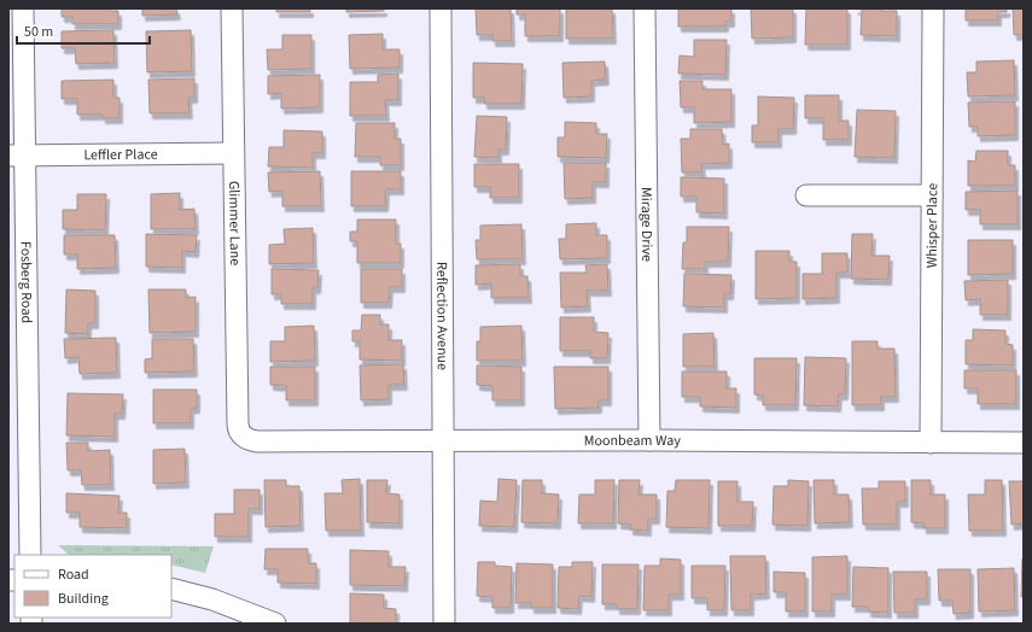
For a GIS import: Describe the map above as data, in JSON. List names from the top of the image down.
{
  "streets": {
    "street": [
      "Leffler Place",
      "Glimmer Lane",
      "Mirage Drive",
      "Whisper Place",
      "Fosberg Road",
      "Reflection Avenue",
      "Moonbeam Way"
    ]
  },
  "crossings": [
    ["Leffler Place", "Glimmer Lane"],
    ["Leffler Place", "Fosberg Road"],
    ["Glimmer Lane", "Moonbeam Way"],
    ["Mirage Drive", "Moonbeam Way"],
    ["Whisper Place", "Moonbeam Way"],
    ["Reflection Avenue", "Moonbeam Way"]
  ],
  "legend": ["Road", "Building"],
  "scale_bar": "50 m"
}
